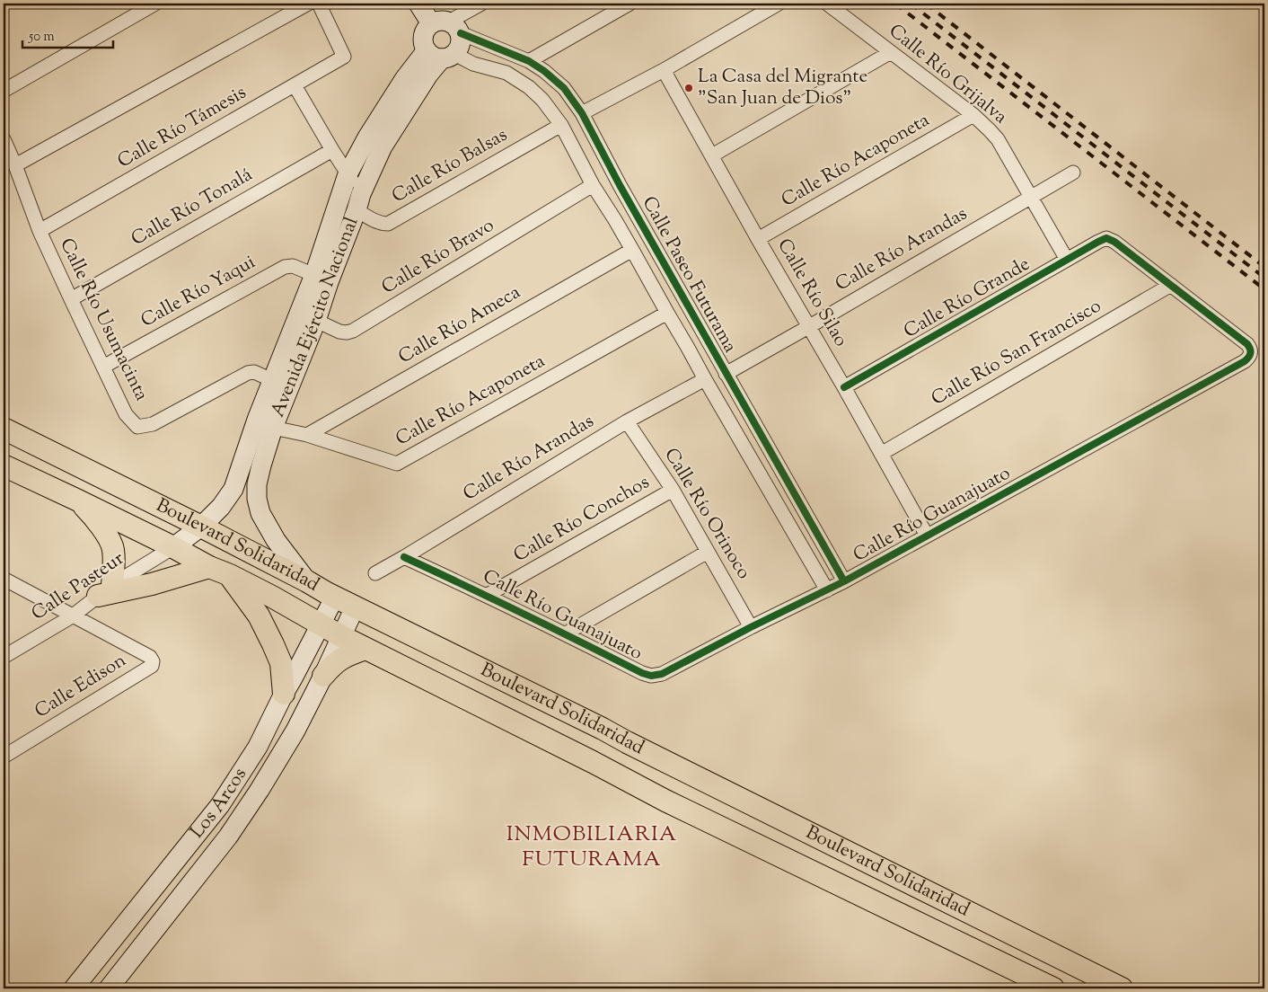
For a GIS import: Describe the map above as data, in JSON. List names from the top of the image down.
{
  "streets": {
    "highway": ["Boulevard Solidaridad"],
    "main road": ["Avenida Ejército Nacional", "Los Arcos"],
    "street": [
      "Calle Río Grijalva",
      "Calle Río Támesis",
      "Calle Río Acaponeta",
      "Calle Río Balsas",
      "Calle Río Tonalá",
      "Calle Río Arandas",
      "Calle Río Bravo",
      "Calle Paseo Futurama",
      "Calle Río Yaqui",
      "Calle Río Silao",
      "Calle Río Grande",
      "Calle Río Usumacinta",
      "Calle Río Ameca",
      "Calle Río San Francisco",
      "Calle Río Orinoco",
      "Calle Río Guanajuato",
      "Calle Río Conchos",
      "Calle Pasteur",
      "Calle Edison"
    ]
  },
  "crossings": [
    ["Calle Río Grijalva", "Calle Río Acaponeta"],
    ["Calle Río Grijalva", "Calle Río Arandas"],
    ["Calle Río Grijalva", "Calle Río Grande"],
    ["Calle Río Támesis", "Calle Río Usumacinta"],
    ["Calle Río Acaponeta", "Calle Paseo Futurama"],
    ["Calle Río Acaponeta", "Calle Río Silao"],
    ["Calle Río Acaponeta", "Avenida Ejército Nacional"],
    ["Calle Río Acaponeta", "Calle Río Ameca"],
    ["Calle Río Balsas", "Calle Paseo Futurama"],
    ["Calle Río Balsas", "Avenida Ejército Nacional"],
    ["Calle Río Tonalá", "Calle Río Usumacinta"],
    ["Calle Río Arandas", "Calle Paseo Futurama"],
    ["Calle Río Arandas", "Calle Río Silao"],
    ["Calle Río Arandas", "Calle Río Orinoco"],
    ["Calle Río Arandas", "Calle Río Guanajuato"],
    ["Calle Río Bravo", "Calle Paseo Futurama"],
    ["Calle Río Bravo", "Avenida Ejército Nacional"],
    ["Calle Paseo Futurama", "Avenida Ejército Nacional"],
    ["Calle Paseo Futurama", "Calle Río Ameca"],
    ["Calle Paseo Futurama", "Calle Río Guanajuato"],
    ["Calle Río Yaqui", "Avenida Ejército Nacional"],
    ["Calle Río Yaqui", "Calle Río Usumacinta"],
    ["Calle Río Silao", "Calle Río Grande"],
    ["Calle Río Silao", "Calle Río San Francisco"],
    ["Calle Río Silao", "Calle Río Guanajuato"],
    ["Calle Río Grande", "Calle Río Guanajuato"],
    ["Avenida Ejército Nacional", "Calle Río Usumacinta"],
    ["Avenida Ejército Nacional", "Boulevard Solidaridad"],
    ["Avenida Ejército Nacional", "Calle Pasteur"],
    ["Calle Río San Francisco", "Calle Río Guanajuato"],
    ["Calle Río Orinoco", "Calle Río Guanajuato"],
    ["Calle Río Orinoco", "Calle Río Conchos"],
    ["Calle Río Guanajuato", "Calle Río Conchos"],
    ["Boulevard Solidaridad", "Calle Pasteur"],
    ["Boulevard Solidaridad", "Los Arcos"],
    ["Calle Pasteur", "Calle Edison"]
  ],
  "districts": ["INMOBILIARIA FUTURAMA"],
  "places": ["La Casa del Migrante \"San Juan de Dios\""],
  "scale_bar": "50 m"
}
